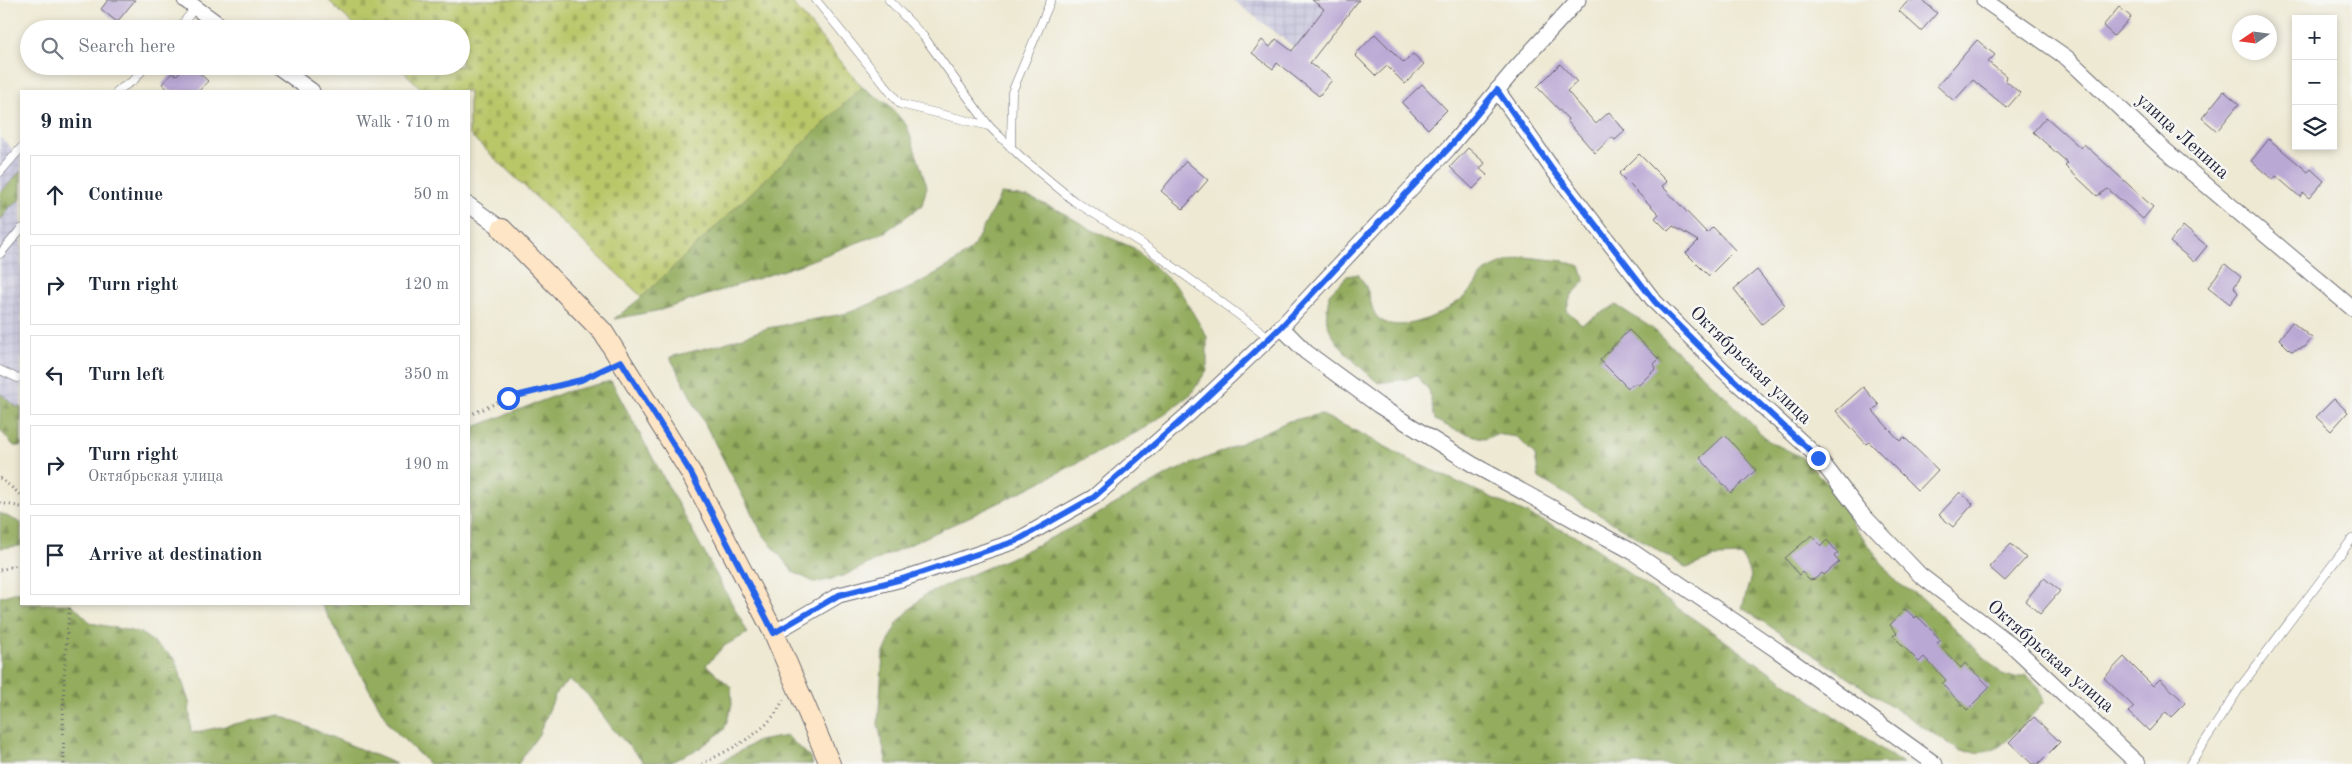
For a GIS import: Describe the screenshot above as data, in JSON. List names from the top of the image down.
{
  "streets": {
    "street": ["улица Ленина", "Октябрьская улица"]
  },
  "north": "left",
  "page": {
    "map_buttons": ["+", "−"],
    "search": "Search here",
    "heading": ["9 min", "Walk · 710 m"],
    "list": [
      ["Continue", "50 m"],
      ["Turn right", "120 m"],
      ["Turn left", "350 m"],
      ["Turn right", "Октябрьская улица", "190 m"],
      "Arrive at destination"
    ]
  }
}
